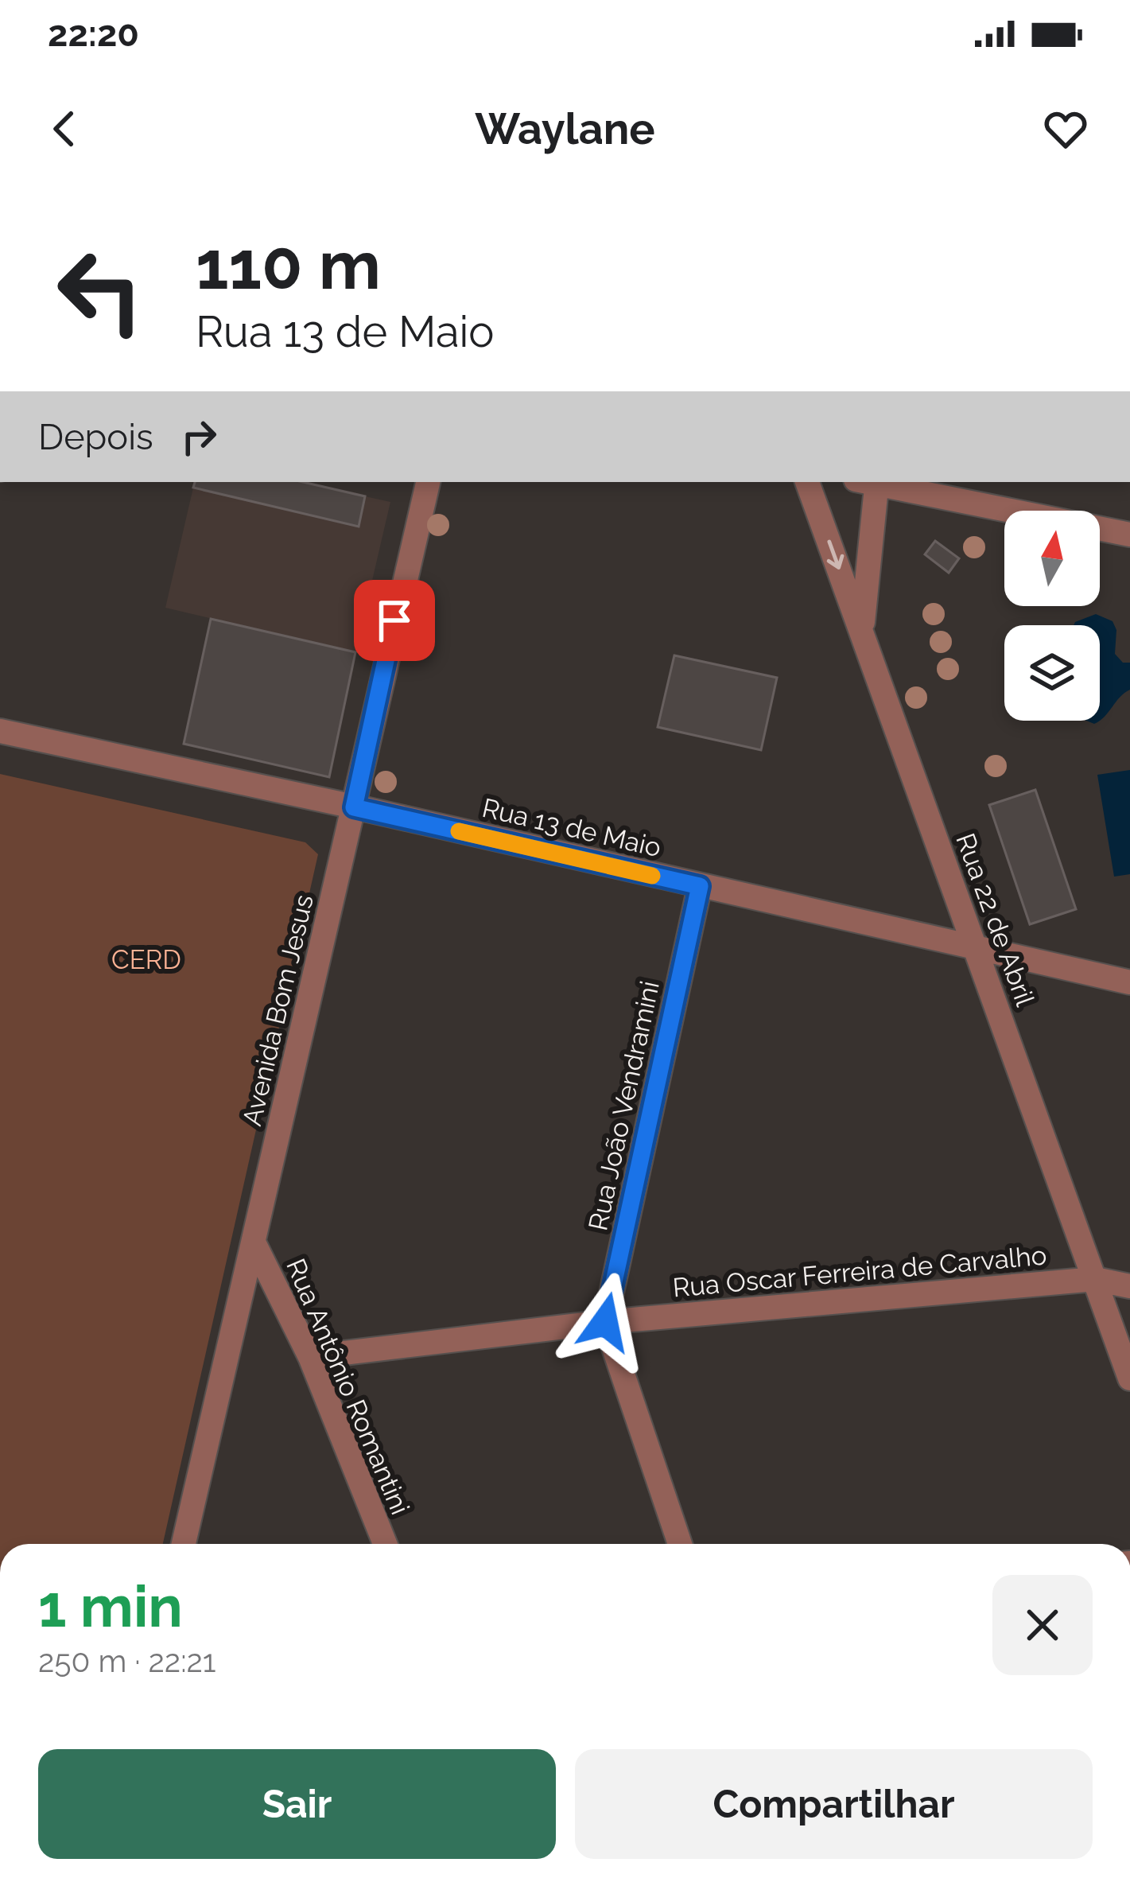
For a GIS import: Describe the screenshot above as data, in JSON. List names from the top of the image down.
{
  "streets": {
    "street": [
      "Rua 13 de Maio",
      "Rua 22 de Abril",
      "Avenida Bom Jesus",
      "Rua João Vendramini",
      "Rua Oscar Ferreira de Carvalho",
      "Rua Antônio Romantini"
    ]
  },
  "crossings": [
    ["Rua 13 de Maio", "Rua 22 de Abril"],
    ["Rua 13 de Maio", "Avenida Bom Jesus"],
    ["Rua 13 de Maio", "Rua João Vendramini"],
    ["Rua 22 de Abril", "Rua Oscar Ferreira de Carvalho"],
    ["Avenida Bom Jesus", "Rua Antônio Romantini"],
    ["Rua João Vendramini", "Rua Oscar Ferreira de Carvalho"],
    ["Rua Oscar Ferreira de Carvalho", "Rua Antônio Romantini"]
  ],
  "parks": ["CERD"],
  "north": "top",
  "page": {
    "status": "22:20",
    "header": "Waylane",
    "turn": ["110 m", "Rua 13 de Maio"],
    "then": "Depois",
    "heading": ["1 min", "250 m · 22:21"],
    "buttons": ["Sair", "Compartilhar"]
  }
}
